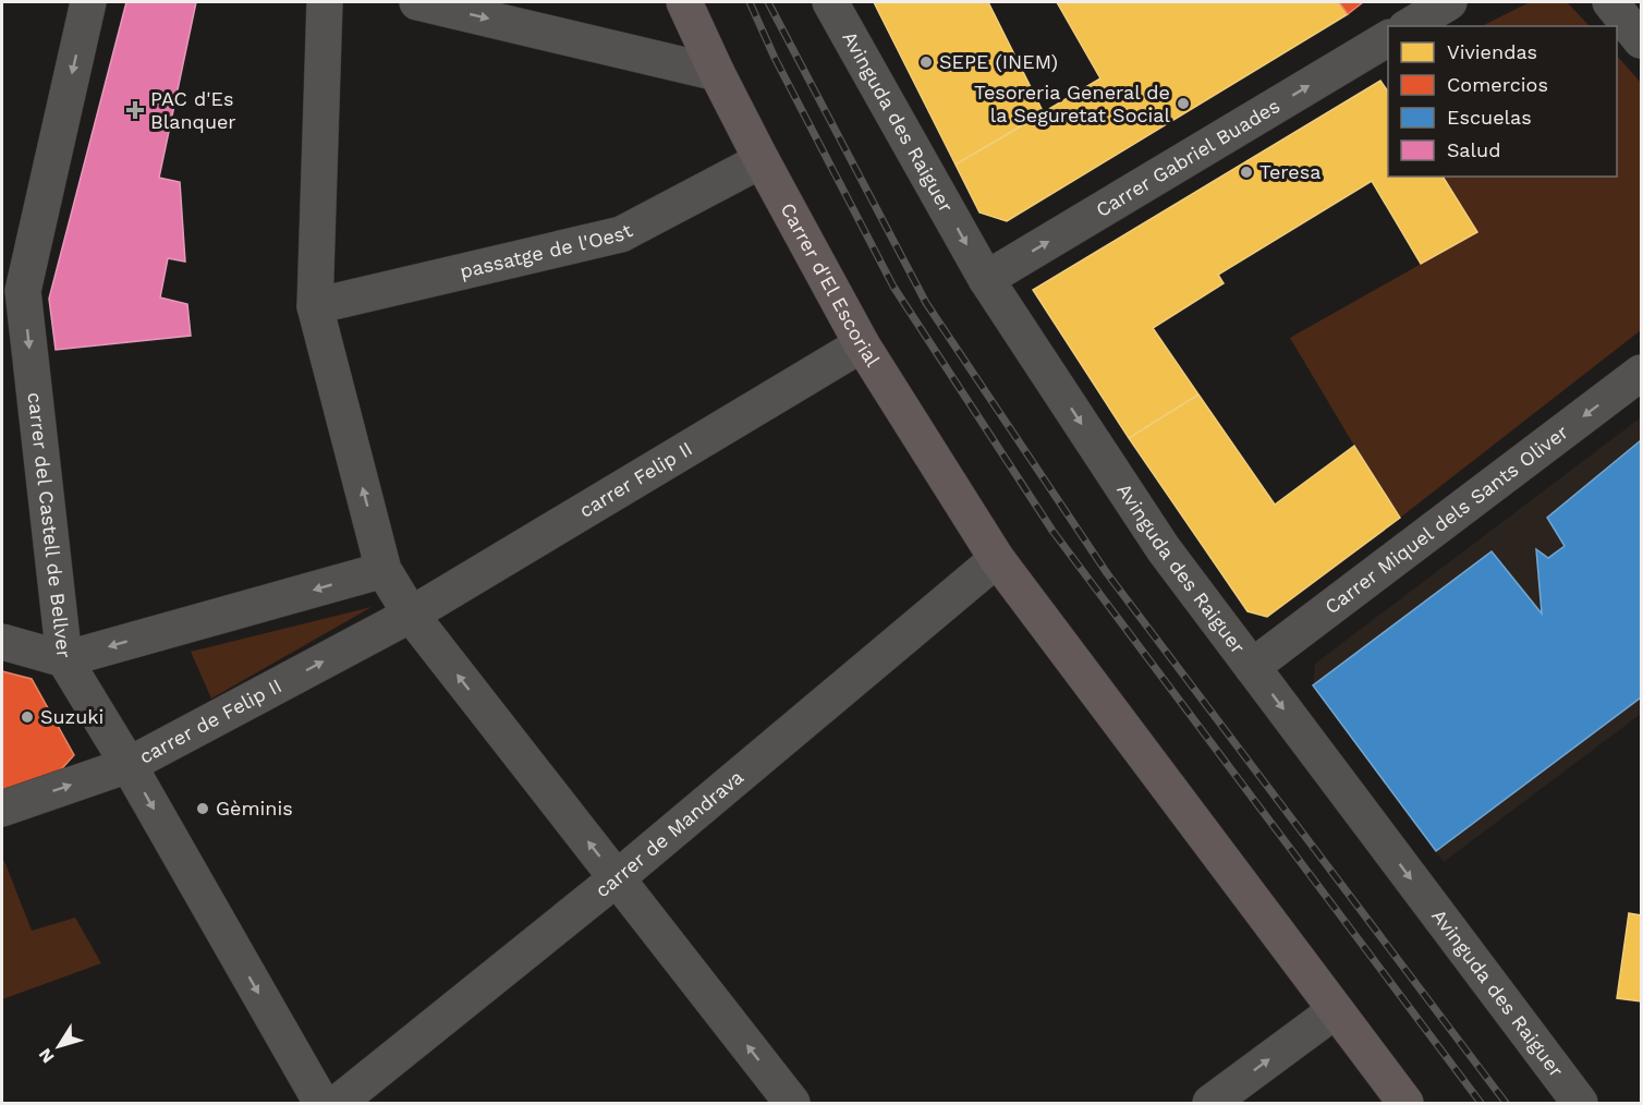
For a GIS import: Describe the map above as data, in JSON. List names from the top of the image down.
{
  "streets": {
    "main road": ["Carrer d'El Escorial"],
    "street": [
      "Avinguda des Raiguer",
      "Carrer Gabriel Buades",
      "passatge de l'Oest",
      "carrer Felip II",
      "Carrer Miquel dels Sants Oliver",
      "carrer del Castell de Bellver",
      "carrer de Felip II",
      "carrer de Mandrava"
    ]
  },
  "crossings": [
    ["Avinguda des Raiguer", "Carrer Gabriel Buades"],
    ["Avinguda des Raiguer", "Carrer Miquel dels Sants Oliver"],
    ["passatge de l'Oest", "Carrer d'El Escorial"],
    ["Carrer d'El Escorial", "carrer Felip II"],
    ["Carrer d'El Escorial", "carrer de Mandrava"],
    ["carrer Felip II", "carrer de Felip II"],
    ["carrer del Castell de Bellver", "carrer de Felip II"]
  ],
  "one_way": ["Avinguda des Raiguer", "Carrer Gabriel Buades", "Carrer Miquel dels Sants Oliver"],
  "places": {
    "other": [
      "SEPE (INEM)",
      "Tesoreria General de la Seguretat Social",
      "Teresa",
      "Suzuki",
      "Gèminis"
    ],
    "health": ["PAC d'Es Blanquer"]
  },
  "legend": [
    "Viviendas",
    "Comercios",
    "Escuelas",
    "Salud"
  ],
  "north": "bottom left"
}
